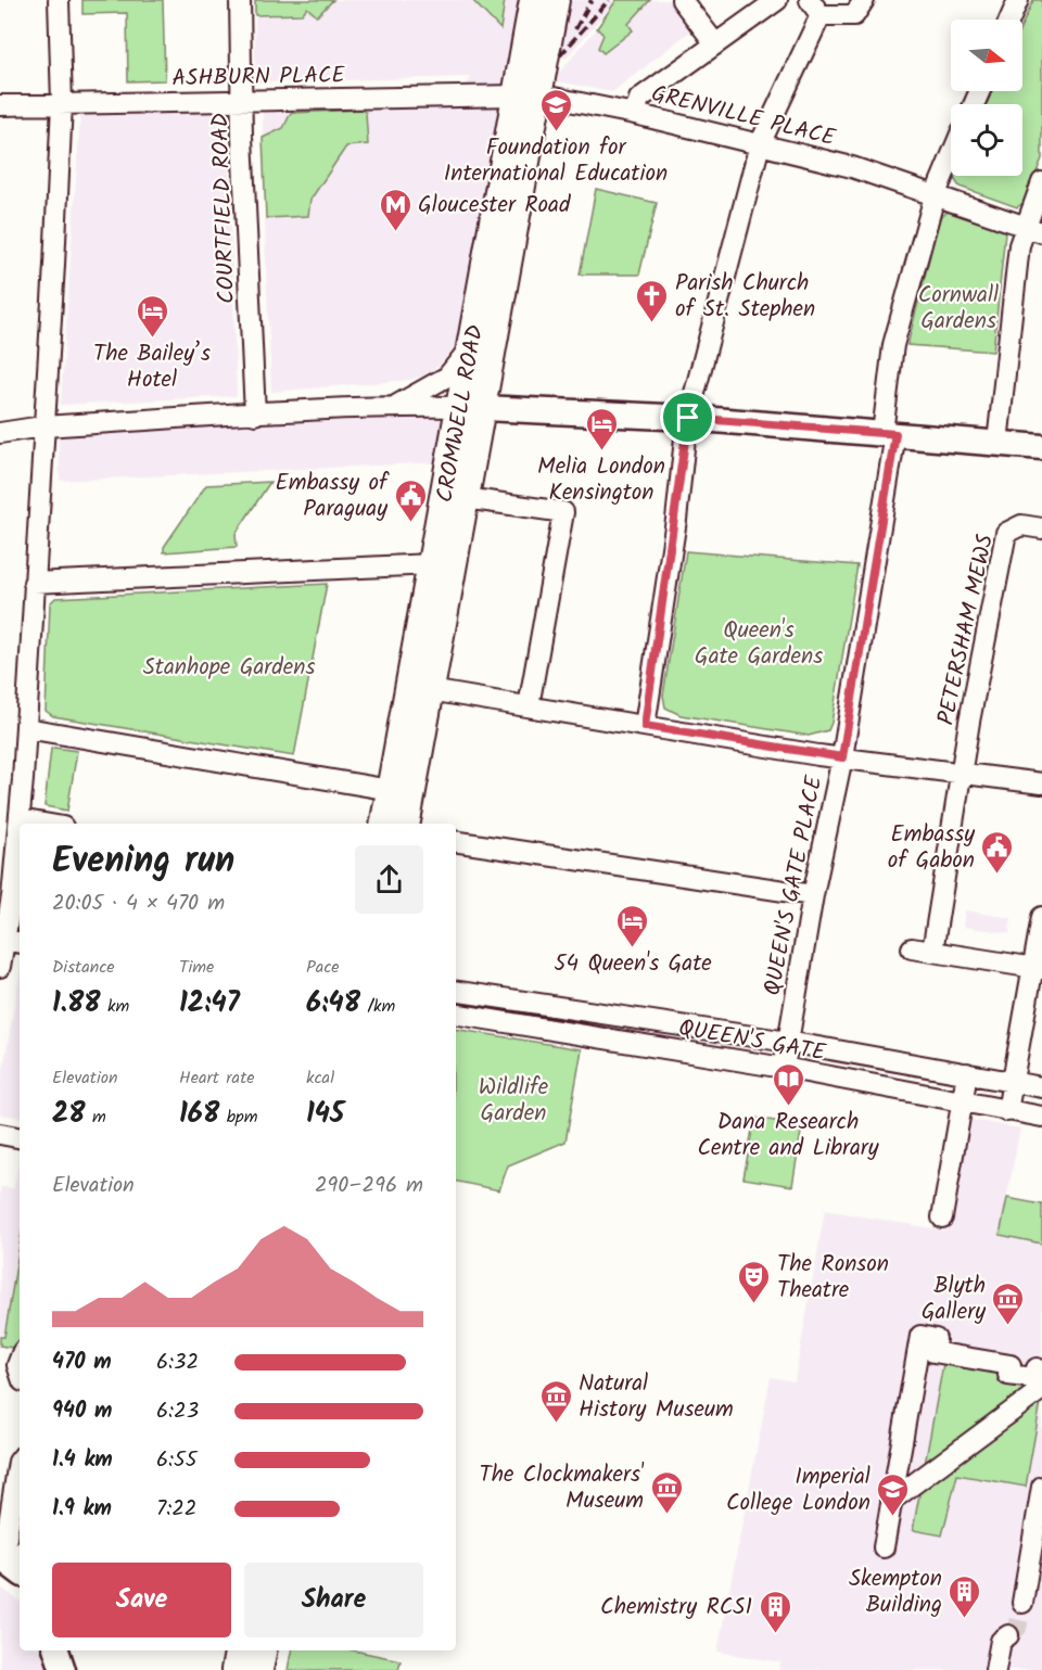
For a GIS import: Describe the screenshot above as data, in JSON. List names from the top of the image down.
{
  "streets": {
    "highway": ["CROMWELL ROAD"],
    "street": [
      "ASHBURN PLACE",
      "GRENVILLE PLACE",
      "COURTFIELD ROAD",
      "PETERSHAM MEWS",
      "QUEEN'S GATE PLACE",
      "QUEEN'S GATE"
    ]
  },
  "crossings": [
    ["ASHBURN PLACE", "GRENVILLE PLACE"],
    ["ASHBURN PLACE", "COURTFIELD ROAD"],
    ["ASHBURN PLACE", "CROMWELL ROAD"],
    ["GRENVILLE PLACE", "CROMWELL ROAD"],
    ["PETERSHAM MEWS", "QUEEN'S GATE PLACE"],
    ["QUEEN'S GATE PLACE", "QUEEN'S GATE"]
  ],
  "parks": [
    "Cornwall Gardens",
    "Queen's Gate Gardens",
    "Stanhope Gardens",
    "Wildlife Garden"
  ],
  "places": {
    "school or university": ["Foundation for International Education", "Imperial College London"],
    "metro station": ["Gloucester Road"],
    "church": ["Parish Church of St. Stephen"],
    "hotel": ["The Bailey’s Hotel", "Melia London Kensington", "54 Queen's Gate"],
    "public building": ["Embassy of Paraguay", "Embassy of Gabon"],
    "library": ["Dana Research Centre and Library"],
    "theatre": ["The Ronson Theatre"],
    "museum": ["Blyth Gallery", "Natural History Museum", "The Clockmakers' Museum"],
    "building": ["Skempton Building", "Chemistry RCS1"]
  },
  "north": "right",
  "page": {
    "heading": ["Evening run", "20:05 · 4 × 470 m"],
    "stats": [
      ["Distance", "1.88 km"],
      ["Time", "12:47"],
      ["Pace", "6:48 /km"],
      ["Elevation", "28 m"],
      ["Heart rate", "168 bpm"],
      ["kcal", "145"]
    ],
    "chart": ["Elevation", "290–296 m"],
    "list": [
      {
        "name": "470 m",
        "note": "6:32"
      },
      {
        "name": "940 m",
        "note": "6:23"
      },
      {
        "name": "1.4 km",
        "note": "6:55"
      },
      {
        "name": "1.9 km",
        "note": "7:22"
      }
    ],
    "buttons": ["Save", "Share"]
  }
}
